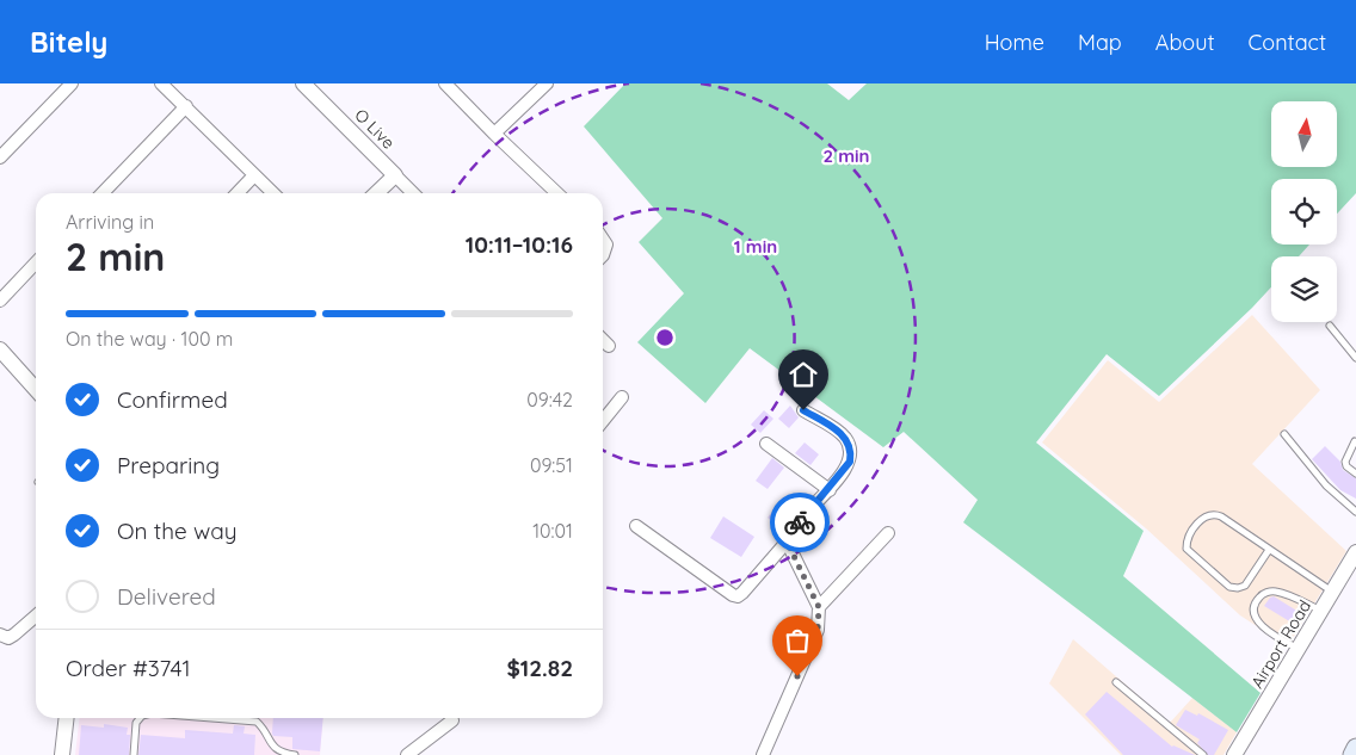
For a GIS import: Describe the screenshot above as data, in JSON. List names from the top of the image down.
{
  "streets": {
    "street": ["O Live", "Airport Road"]
  },
  "north": "top",
  "page": {
    "header": "Bitely",
    "nav": [
      "Home",
      "Map",
      "About",
      "Contact"
    ],
    "heading": ["2 min", "Arriving in", "10:11–10:16"],
    "panel": ["Order #3741", "$12.82"],
    "bar": "On the way · 100 m",
    "list": [
      ["Confirmed", "09:42"],
      ["Preparing", "09:51"],
      ["On the way", "10:01"],
      "Delivered"
    ]
  },
  "rings": ["2 min", "1 min"]
}
